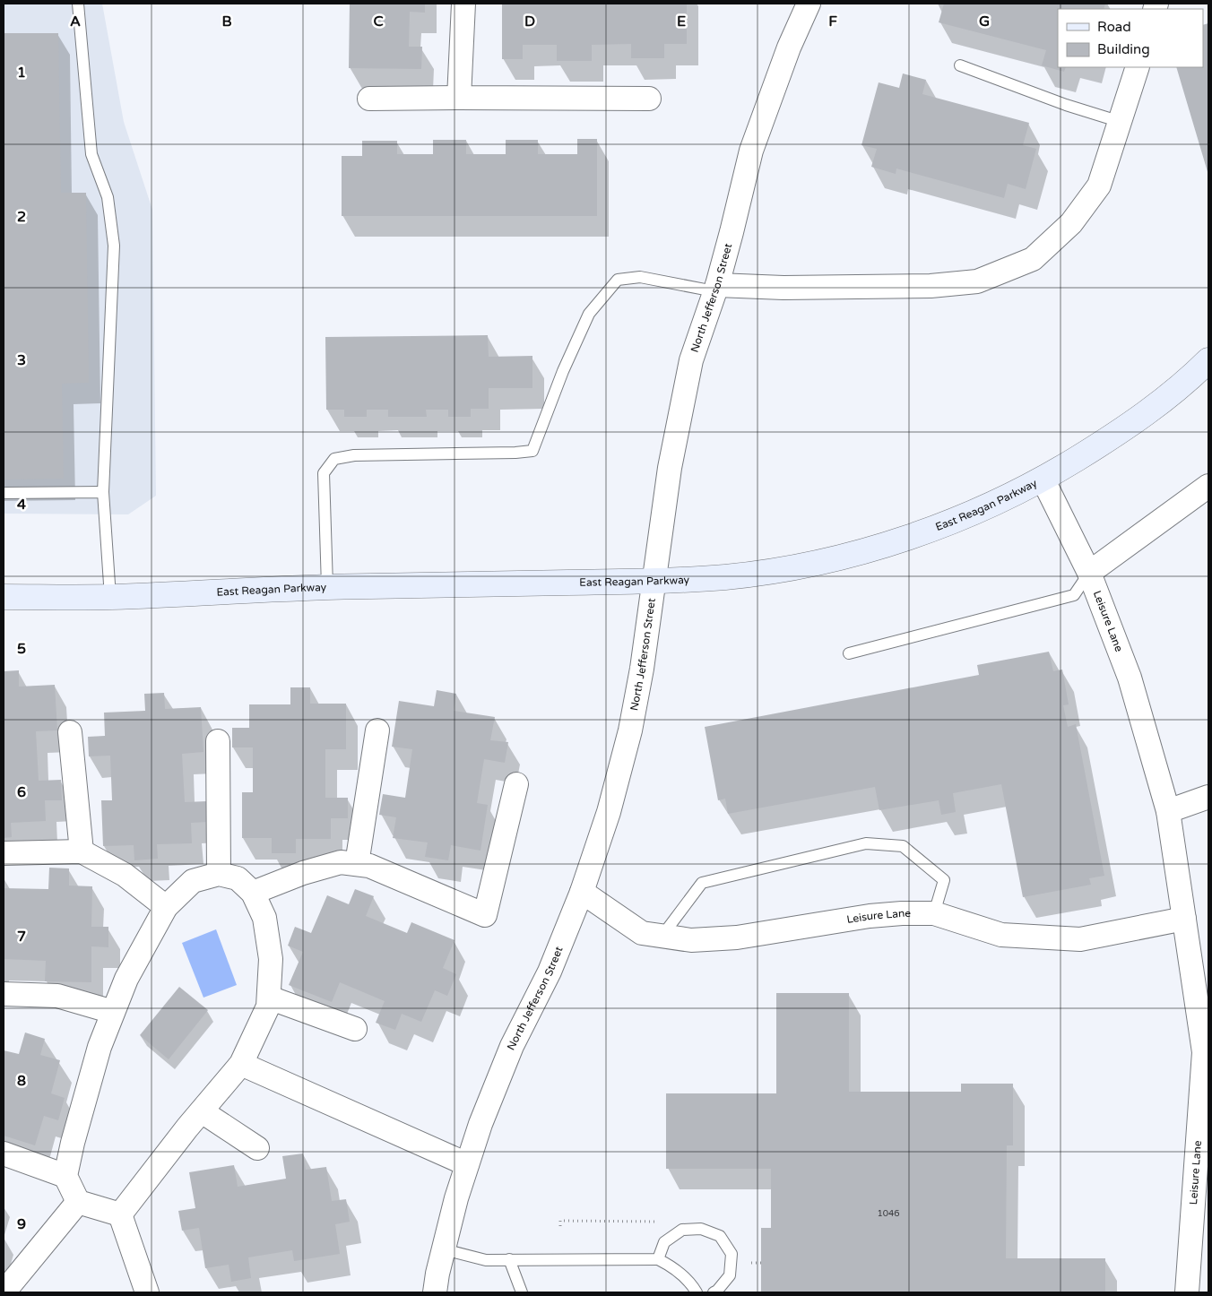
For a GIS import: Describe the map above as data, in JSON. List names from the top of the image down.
{
  "streets": {
    "street": ["North Jefferson Street", "East Reagan Parkway", "Leisure Lane"]
  },
  "crossings": [
    ["North Jefferson Street", "East Reagan Parkway"],
    ["North Jefferson Street", "Leisure Lane"],
    ["East Reagan Parkway", "Leisure Lane"]
  ],
  "house_numbers": ["1046"],
  "legend": ["Road", "Building"],
  "grid": {
    "columns": [
      "A",
      "B",
      "C",
      "D",
      "E",
      "F",
      "G"
    ],
    "rows": [
      "1",
      "2",
      "3",
      "4",
      "5",
      "6",
      "7",
      "8",
      "9"
    ]
  }
}
